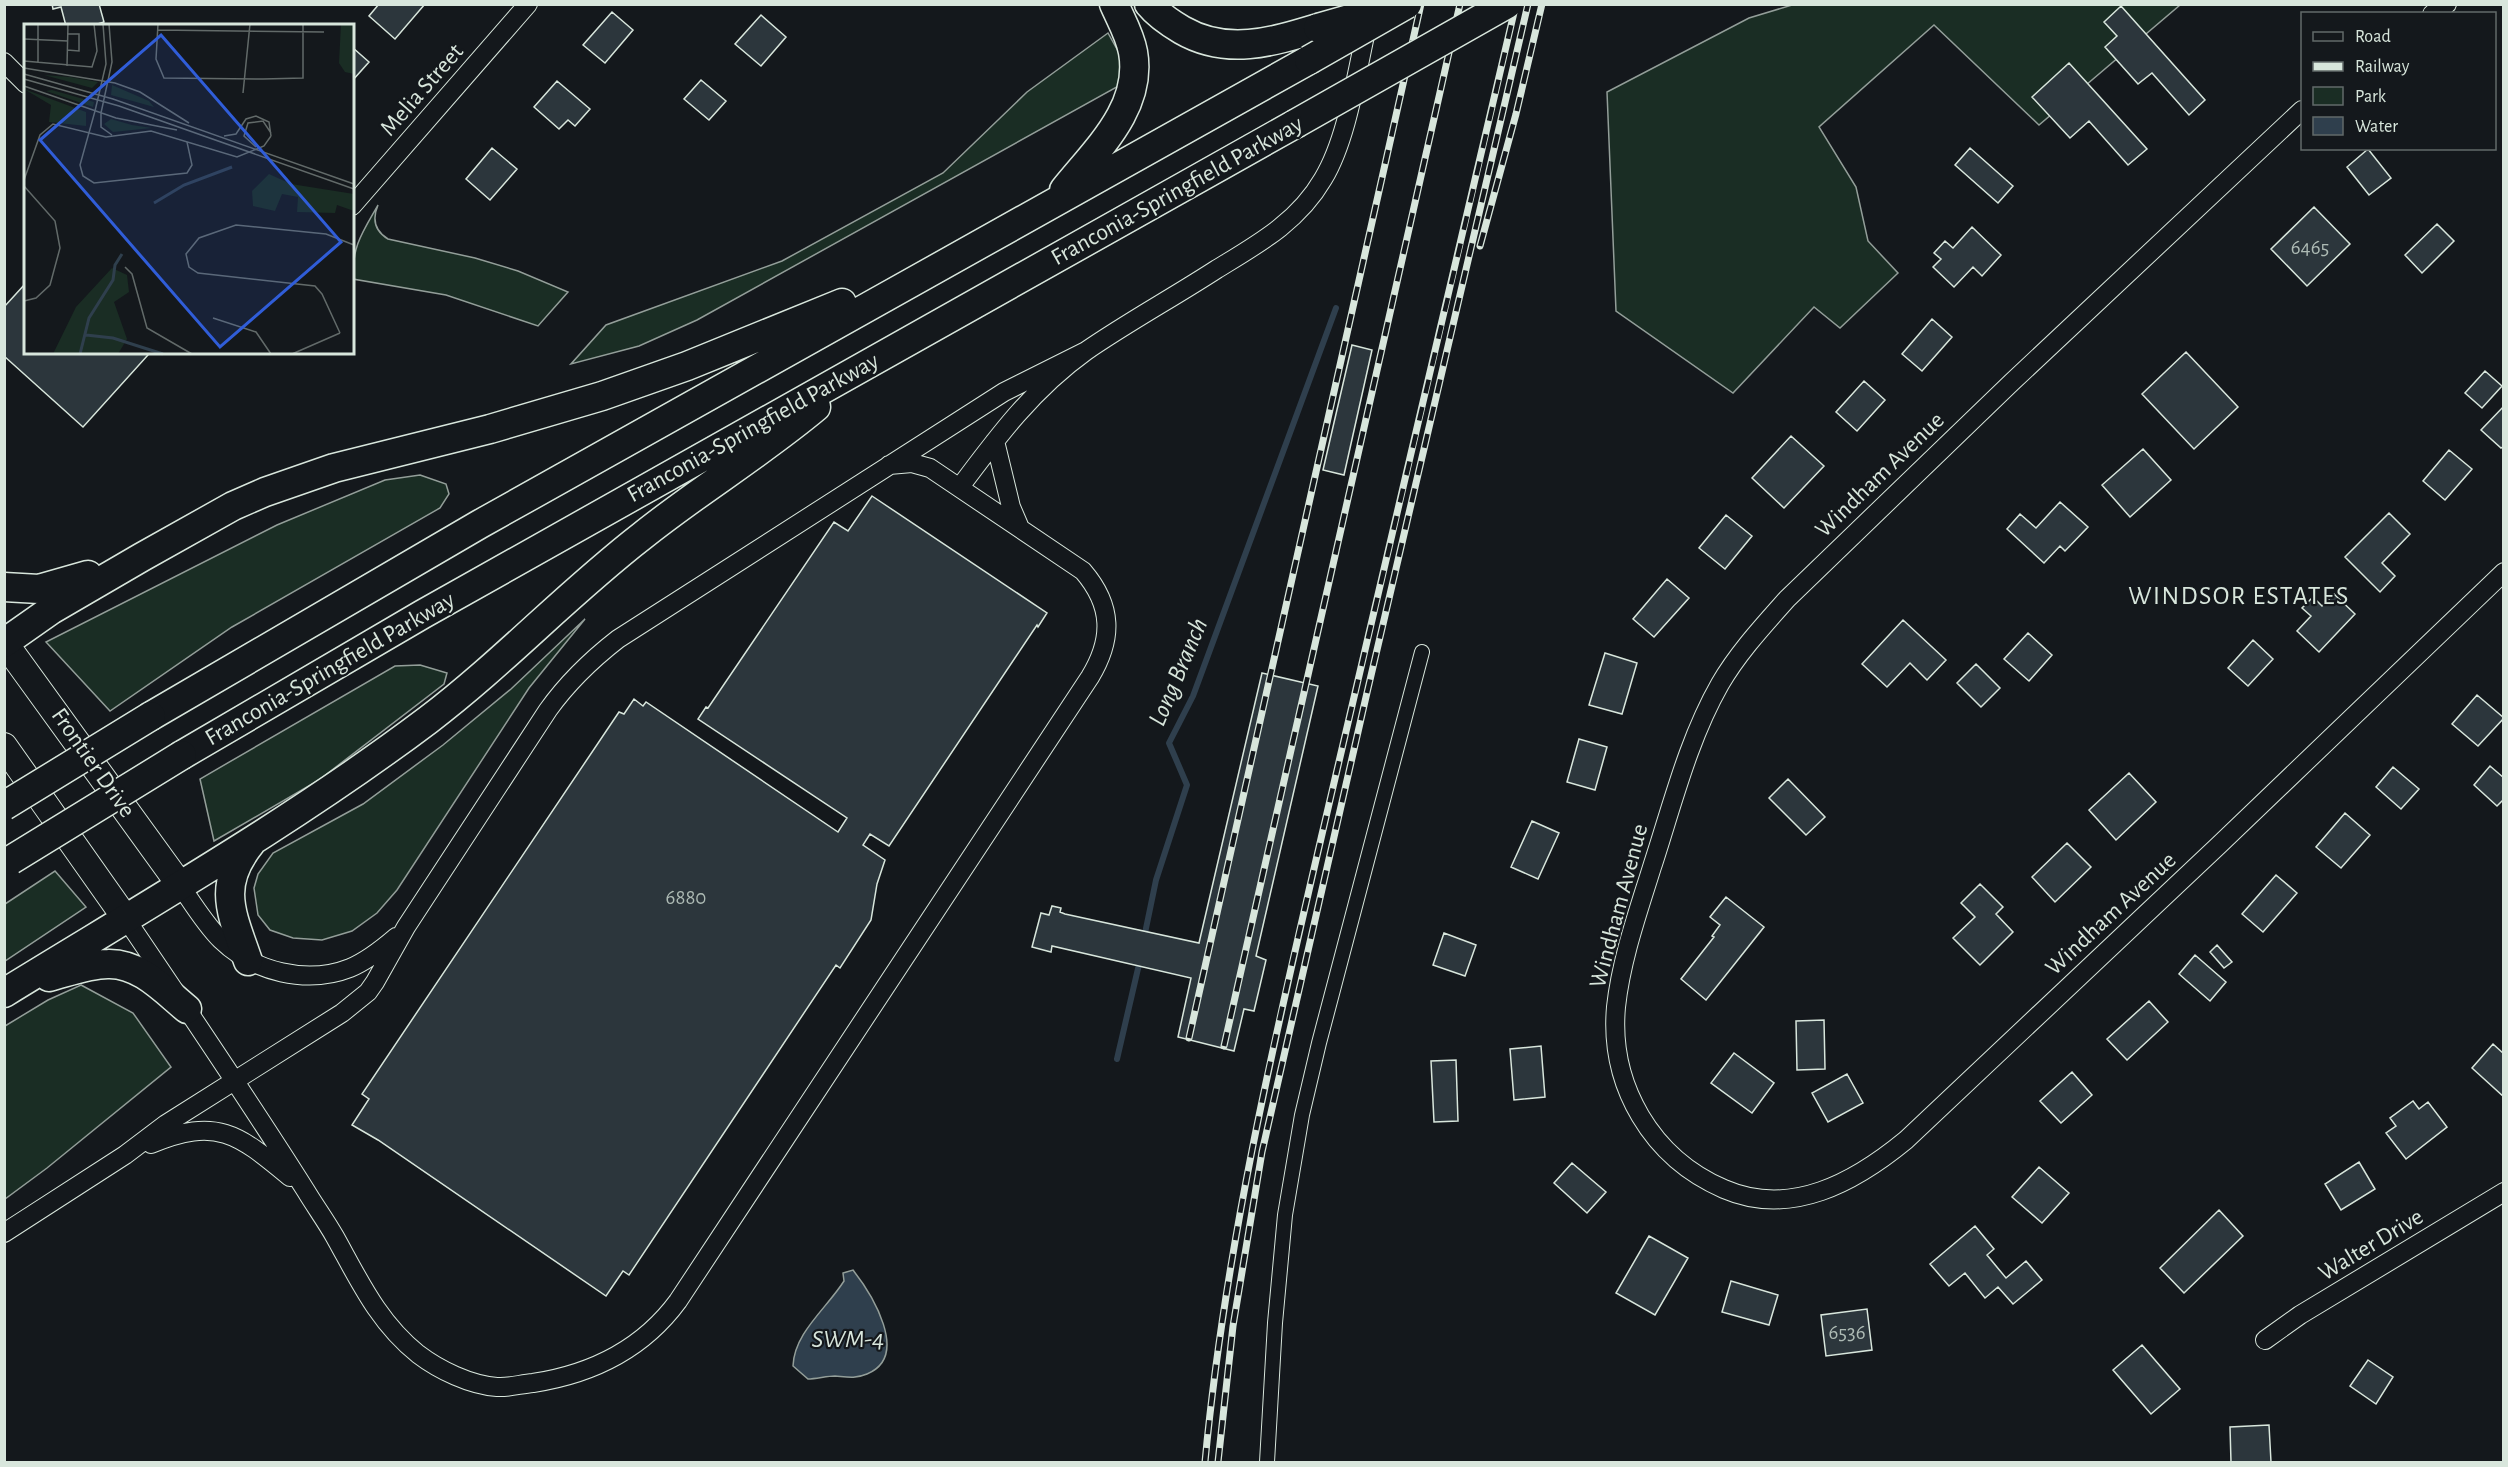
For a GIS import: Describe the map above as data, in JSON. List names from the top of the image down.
{
  "streets": {
    "main road": ["Franconia-Springfield Parkway", "Frontier Drive"],
    "street": ["Melia Street", "Windham Avenue", "Walter Drive"]
  },
  "districts": ["WINDSOR ESTATES"],
  "water": ["Long Branch", "SWM-4"],
  "house_numbers": ["6465", "6880", "6536"],
  "legend": [
    "Road",
    "Railway",
    "Park",
    "Water"
  ]
}
